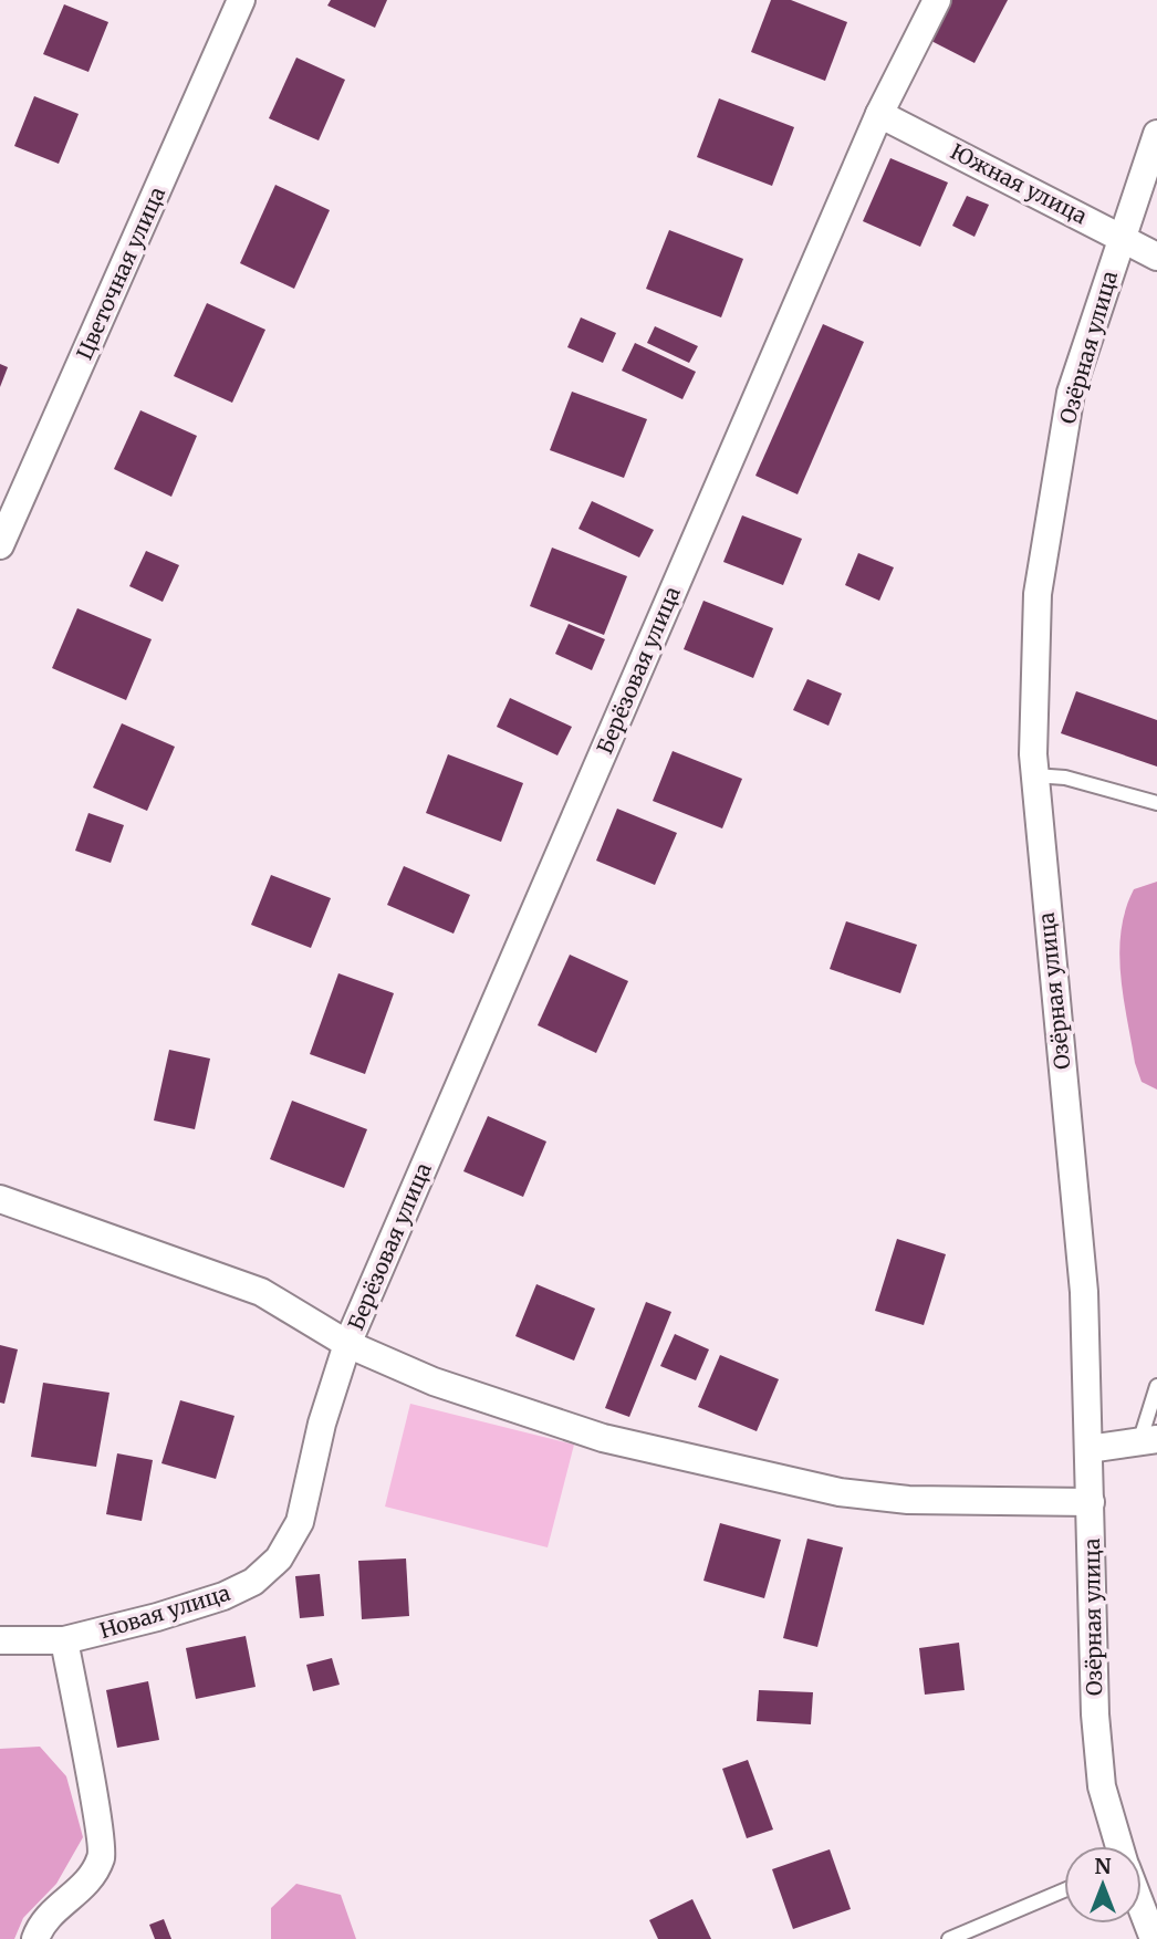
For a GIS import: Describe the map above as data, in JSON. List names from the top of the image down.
{
  "streets": {
    "street": [
      "Южная улица",
      "Цветочная улица",
      "Озёрная улица",
      "Берёзовая улица",
      "Новая улица"
    ]
  },
  "crossings": [
    ["Южная улица", "Озёрная улица"],
    ["Южная улица", "Берёзовая улица"],
    ["Берёзовая улица", "Новая улица"]
  ],
  "north": "top"
}
